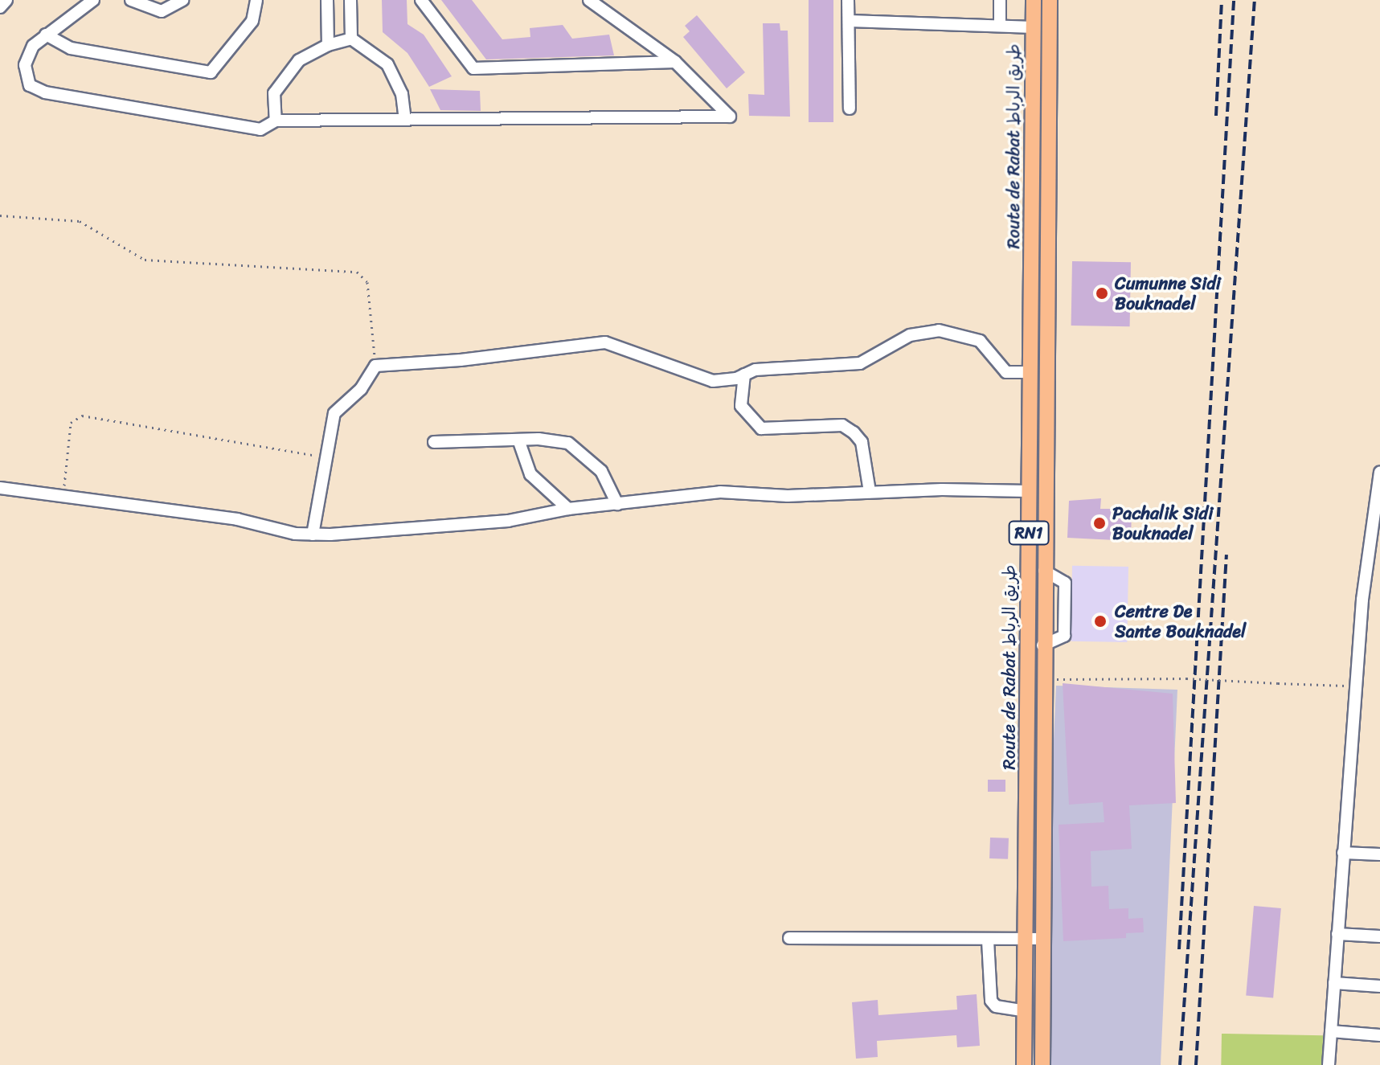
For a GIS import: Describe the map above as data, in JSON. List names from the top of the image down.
{
  "streets": {
    "main road": ["Route de Rabat طريق الرباط", "RN1"]
  },
  "places": ["Cumunne Sidi Bouknadel", "Pachalik Sidi Bouknadel", "Centre De Sante Bouknadel"]
}
